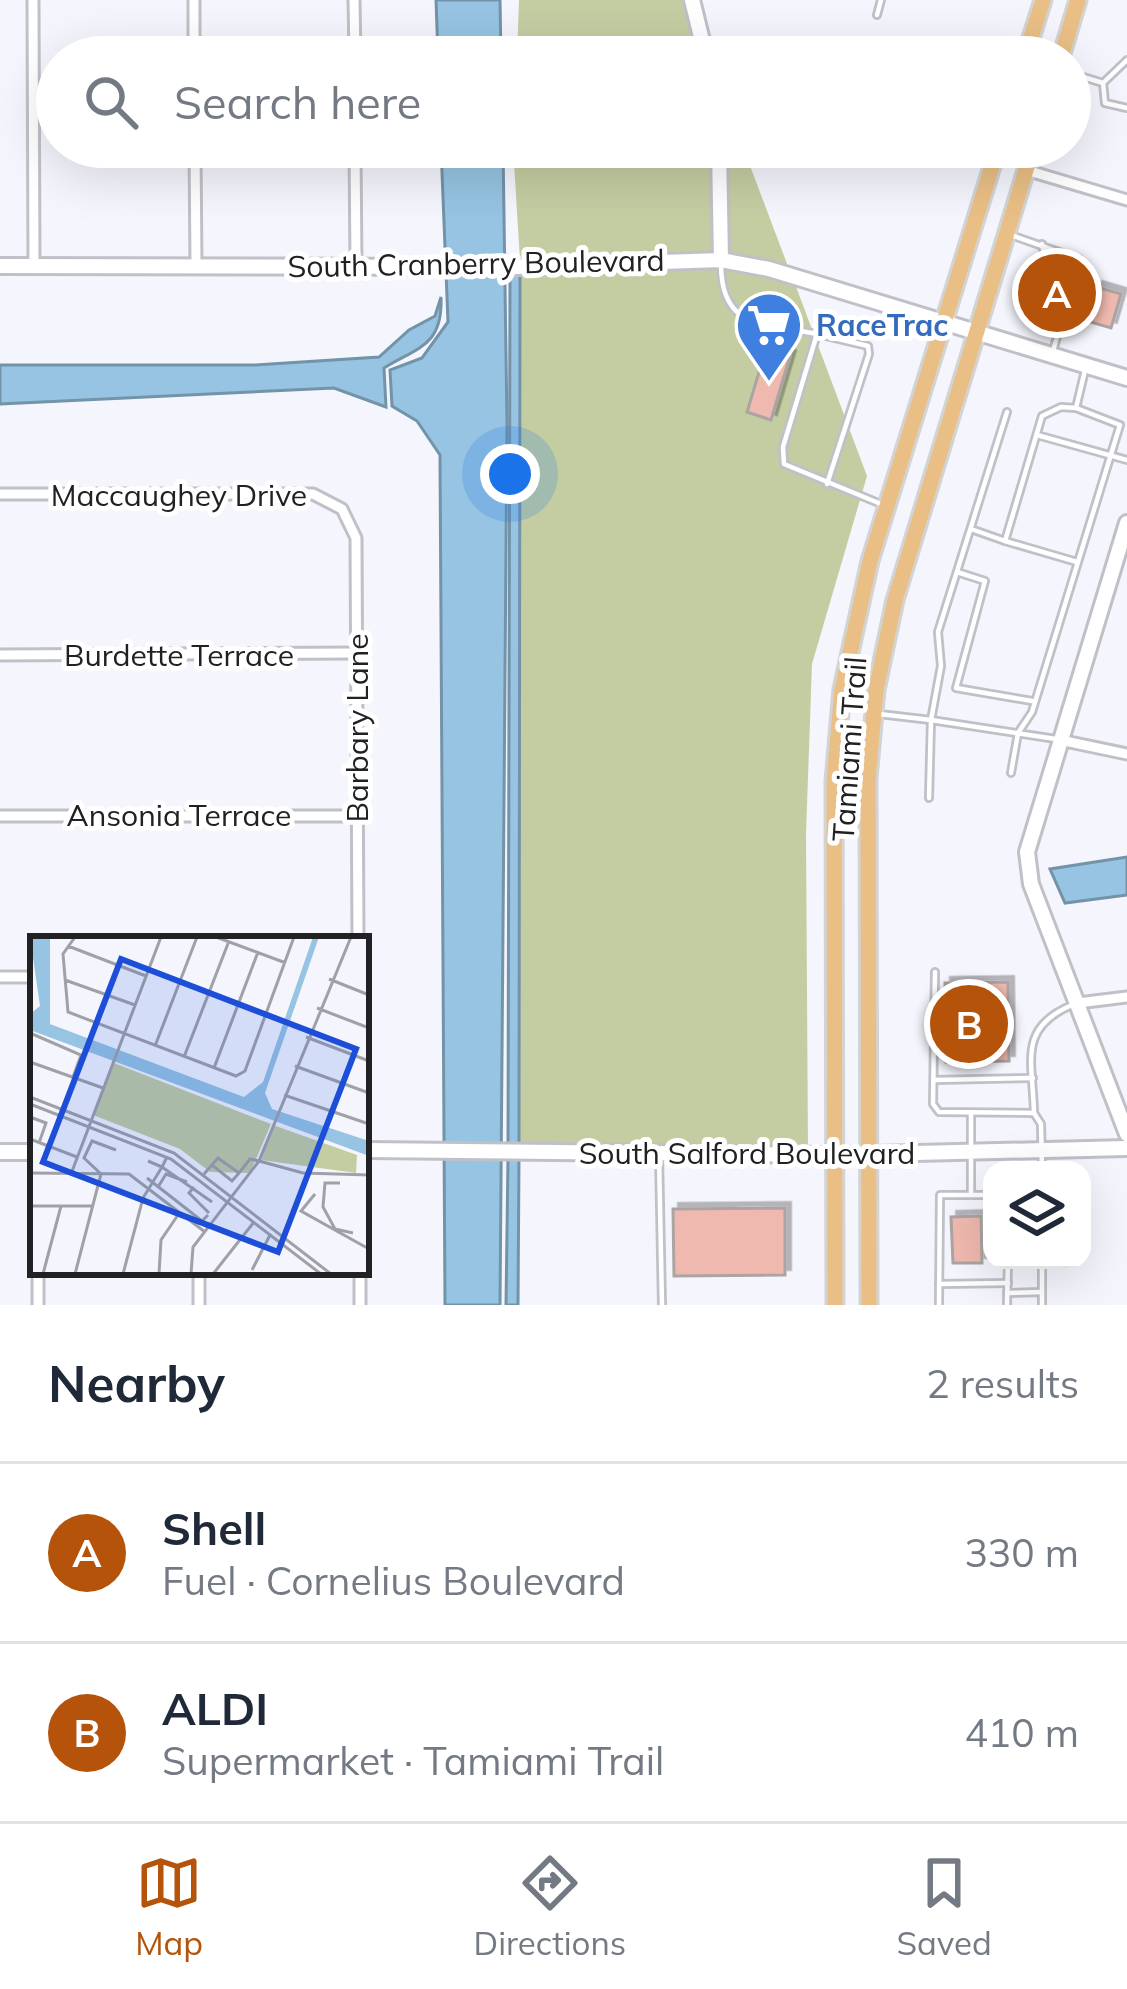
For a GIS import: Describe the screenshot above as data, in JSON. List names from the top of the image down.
{
  "streets": {
    "main road": ["Tamiami Trail"],
    "street": [
      "South Cranberry Boulevard",
      "Maccaughey Drive",
      "Burdette Terrace",
      "Barbary Lane",
      "Ansonia Terrace",
      "South Salford Boulevard"
    ]
  },
  "crossings": [
    ["South Cranberry Boulevard", "Tamiami Trail"],
    ["Maccaughey Drive", "Barbary Lane"],
    ["Burdette Terrace", "Barbary Lane"],
    ["Barbary Lane", "Ansonia Terrace"],
    ["Tamiami Trail", "South Salford Boulevard"]
  ],
  "places": {
    "supermarket": ["RaceTrac"]
  },
  "page": {
    "search": "Search here",
    "pins": ["A", "B"],
    "heading": ["Nearby", "2 results"],
    "list": [
      {
        "mark": "A",
        "name": "Shell",
        "note": "Fuel · Cornelius Boulevard",
        "value": "330 m"
      },
      {
        "mark": "B",
        "name": "ALDI",
        "note": "Supermarket · Tamiami Trail",
        "value": "410 m"
      }
    ],
    "nav": ["Map", "Directions", "Saved"]
  }
}
